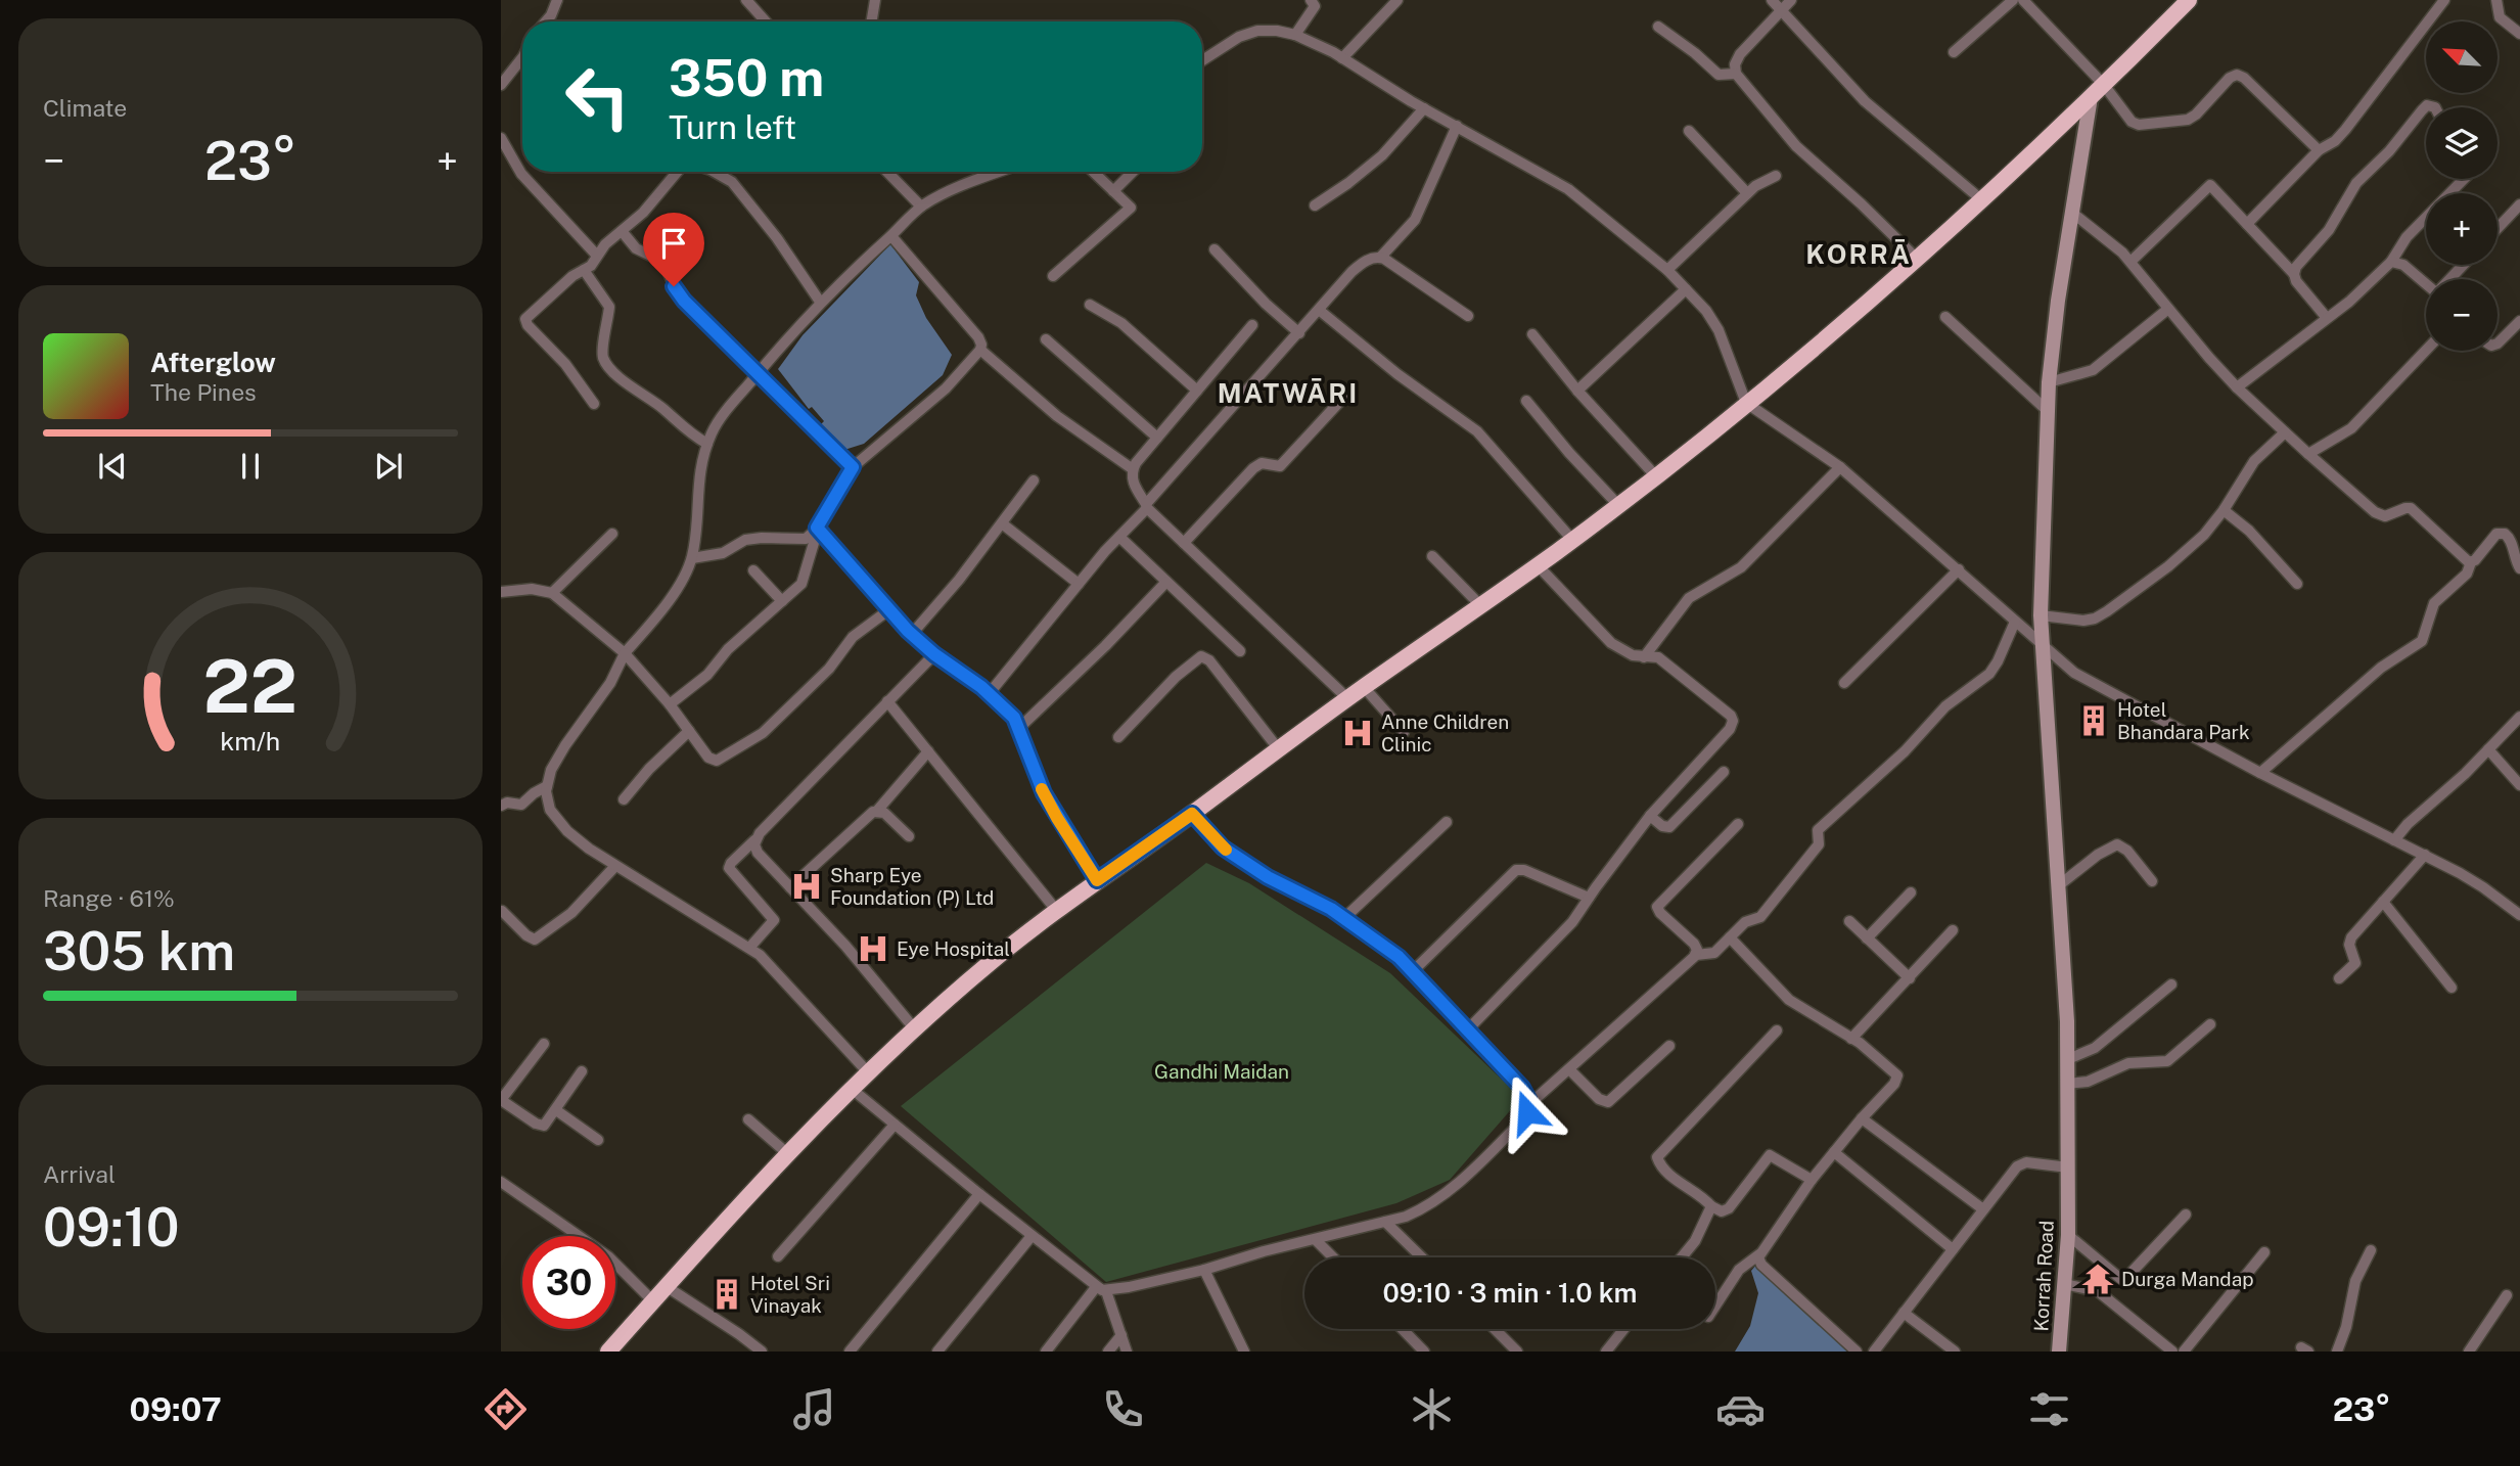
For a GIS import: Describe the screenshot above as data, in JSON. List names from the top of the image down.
{
  "streets": {
    "main road": ["Korrah Road"]
  },
  "districts": ["KORRĀ", "MATWĀRI"],
  "parks": ["Gandhi Maidan"],
  "places": {
    "building": ["Hotel Bhandara Park", "Hotel Sri Vinayak"],
    "hospital": ["Anne Children Clinic", "Sharp Eye Foundation (P) Ltd", "Eye Hospital"],
    "temple": ["Durga Mandap"]
  },
  "north": "top left",
  "page": {
    "tile": [
      "Climate",
      ["Range · 61%", "305 km"],
      ["Arrival", "09:10"]
    ],
    "map_buttons": ["+", "−"],
    "turn": ["350 m", "Turn left"],
    "heat": ["−", "23°", "+"],
    "song": ["Afterglow", "The Pines"],
    "limit": "30",
    "trip": "09:10 · 3 min · 1.0 km",
    "tabs": ["09:07", "23°"],
    "gauge": ["22", "km/h"]
  }
}
